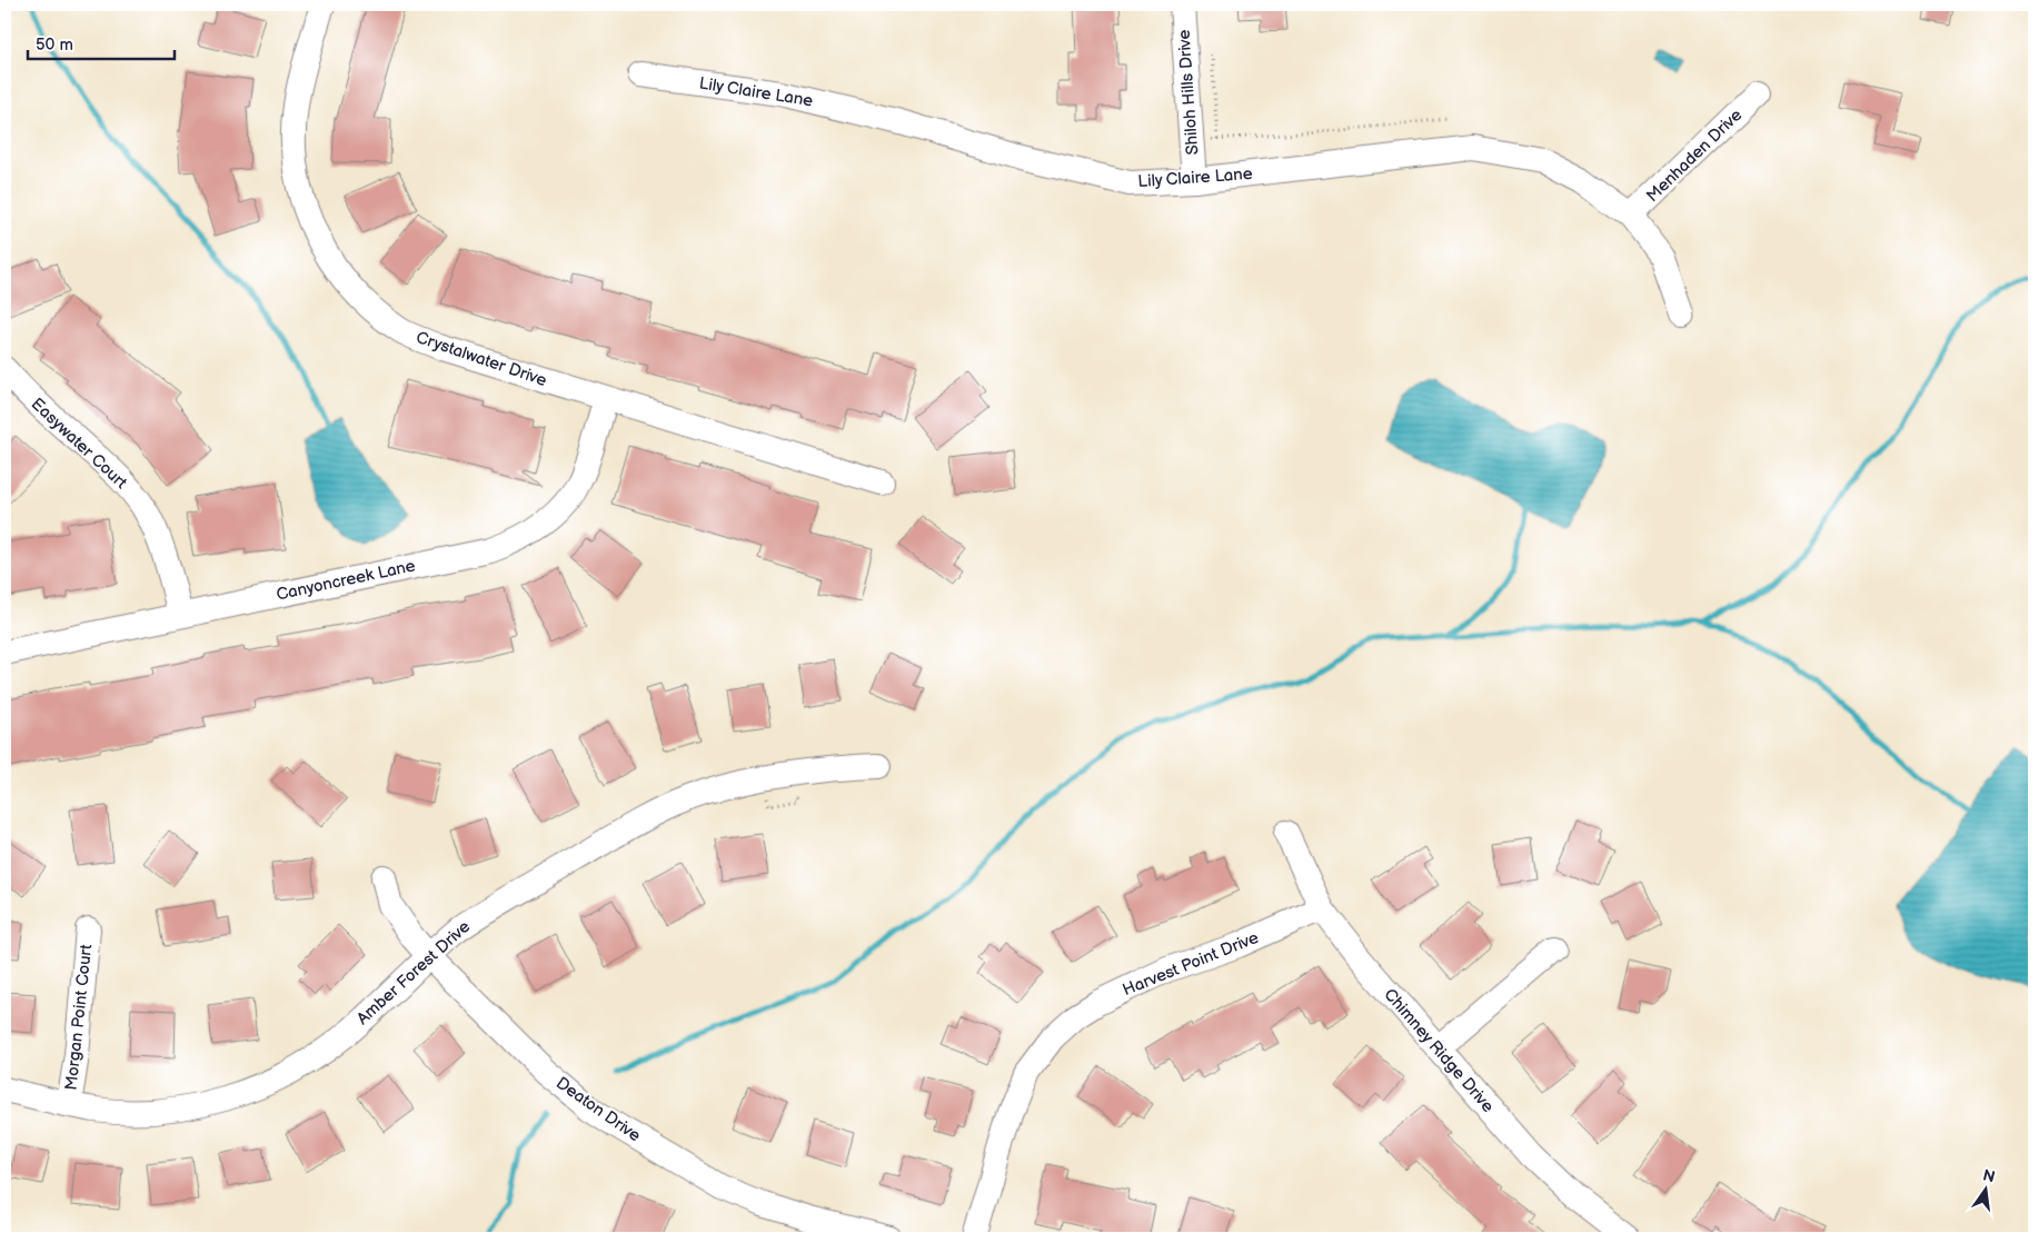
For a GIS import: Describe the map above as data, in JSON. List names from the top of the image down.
{
  "streets": {
    "street": [
      "Lily Claire Lane",
      "Shiloh Hills Drive",
      "Menhaden Drive",
      "Crystalwater Drive",
      "Easywater Court",
      "Canyoncreek Lane",
      "Harvest Point Drive",
      "Amber Forest Drive",
      "Morgan Point Court",
      "Chimney Ridge Drive",
      "Deaton Drive"
    ]
  },
  "crossings": [
    ["Lily Claire Lane", "Shiloh Hills Drive"],
    ["Lily Claire Lane", "Menhaden Drive"],
    ["Crystalwater Drive", "Canyoncreek Lane"],
    ["Easywater Court", "Canyoncreek Lane"],
    ["Harvest Point Drive", "Chimney Ridge Drive"],
    ["Amber Forest Drive", "Morgan Point Court"],
    ["Amber Forest Drive", "Deaton Drive"]
  ],
  "scale_bar": "50 m",
  "north": "top"
}
